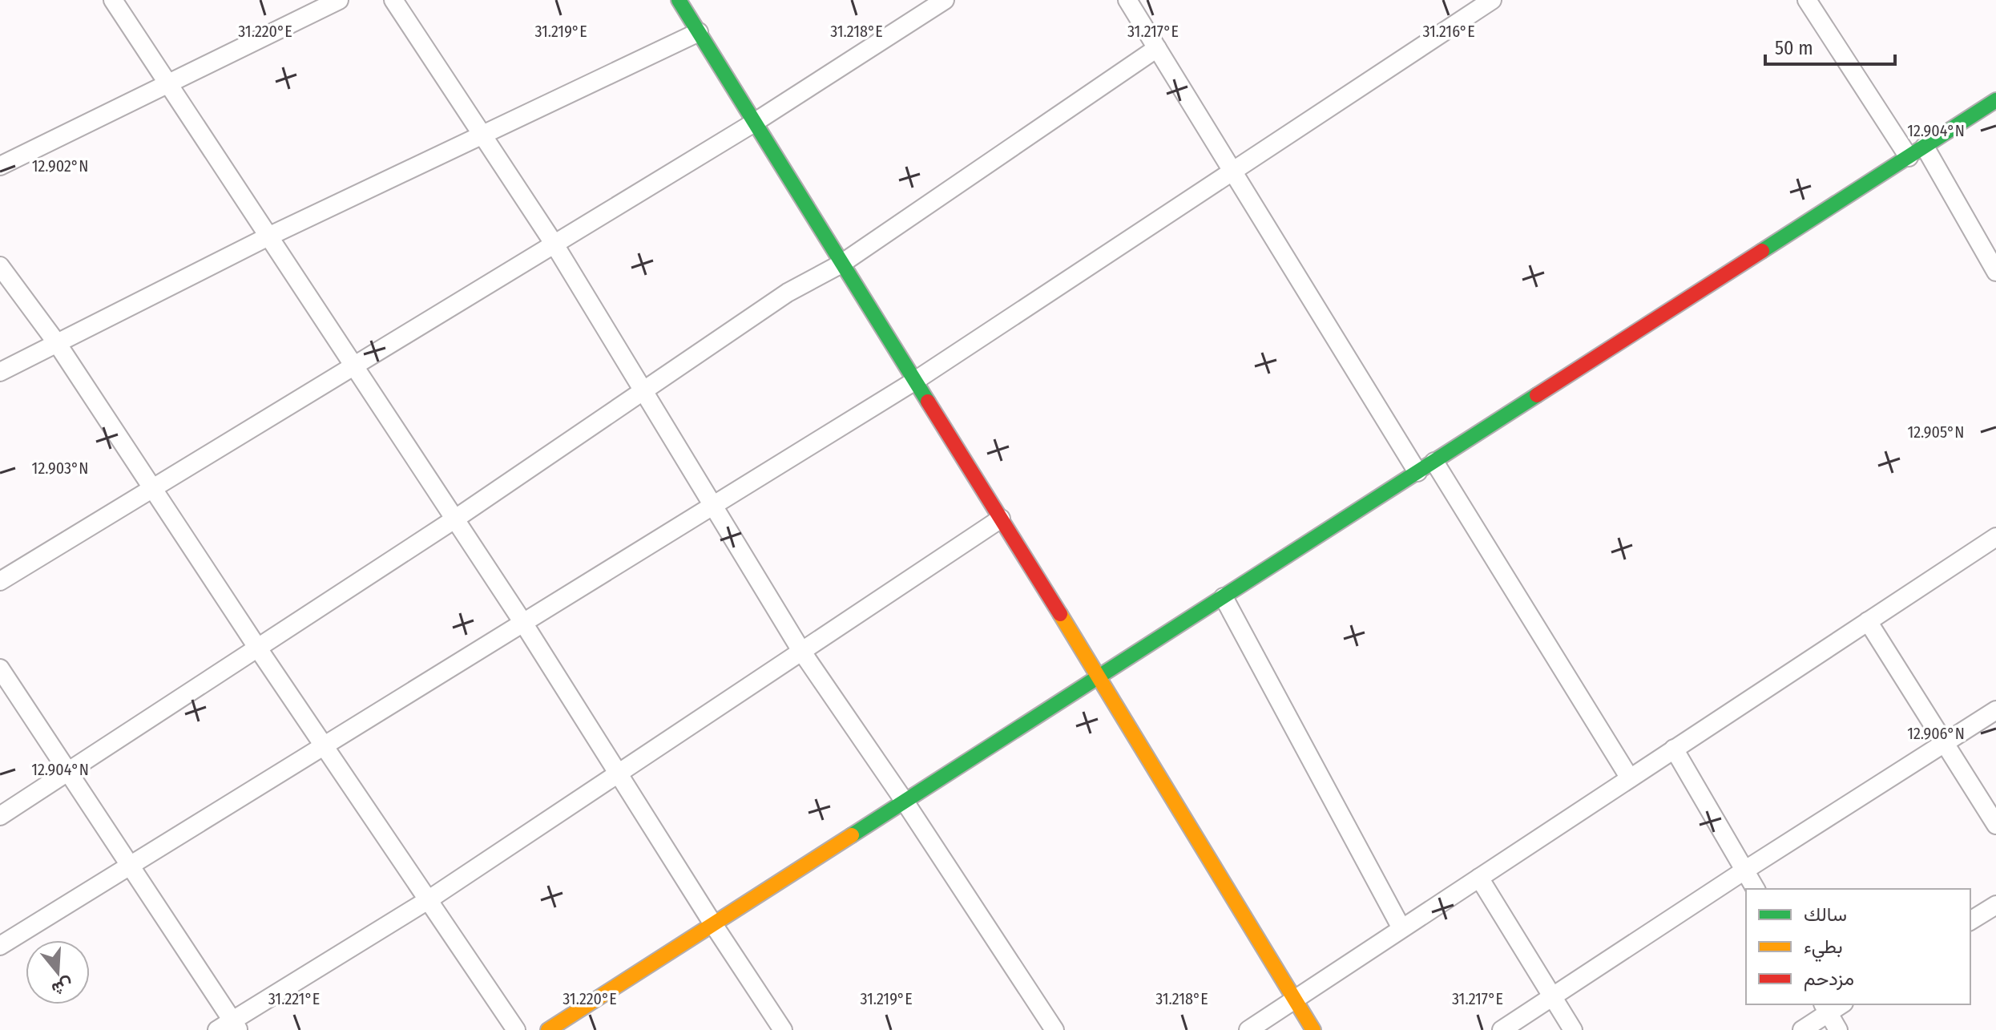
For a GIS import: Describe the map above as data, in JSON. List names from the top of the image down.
{
  "legend": ["سالك", "بطيء", "مزدحم"],
  "scale_bar": "50 m",
  "north": "bottom",
  "coordinates": [
    "31.220°E",
    "31.219°E",
    "31.218°E",
    "31.217°E",
    "31.216°E",
    "12.904°N",
    "12.902°N",
    "12.905°N",
    "12.903°N",
    "12.906°N",
    "31.221°E"
  ]
}
